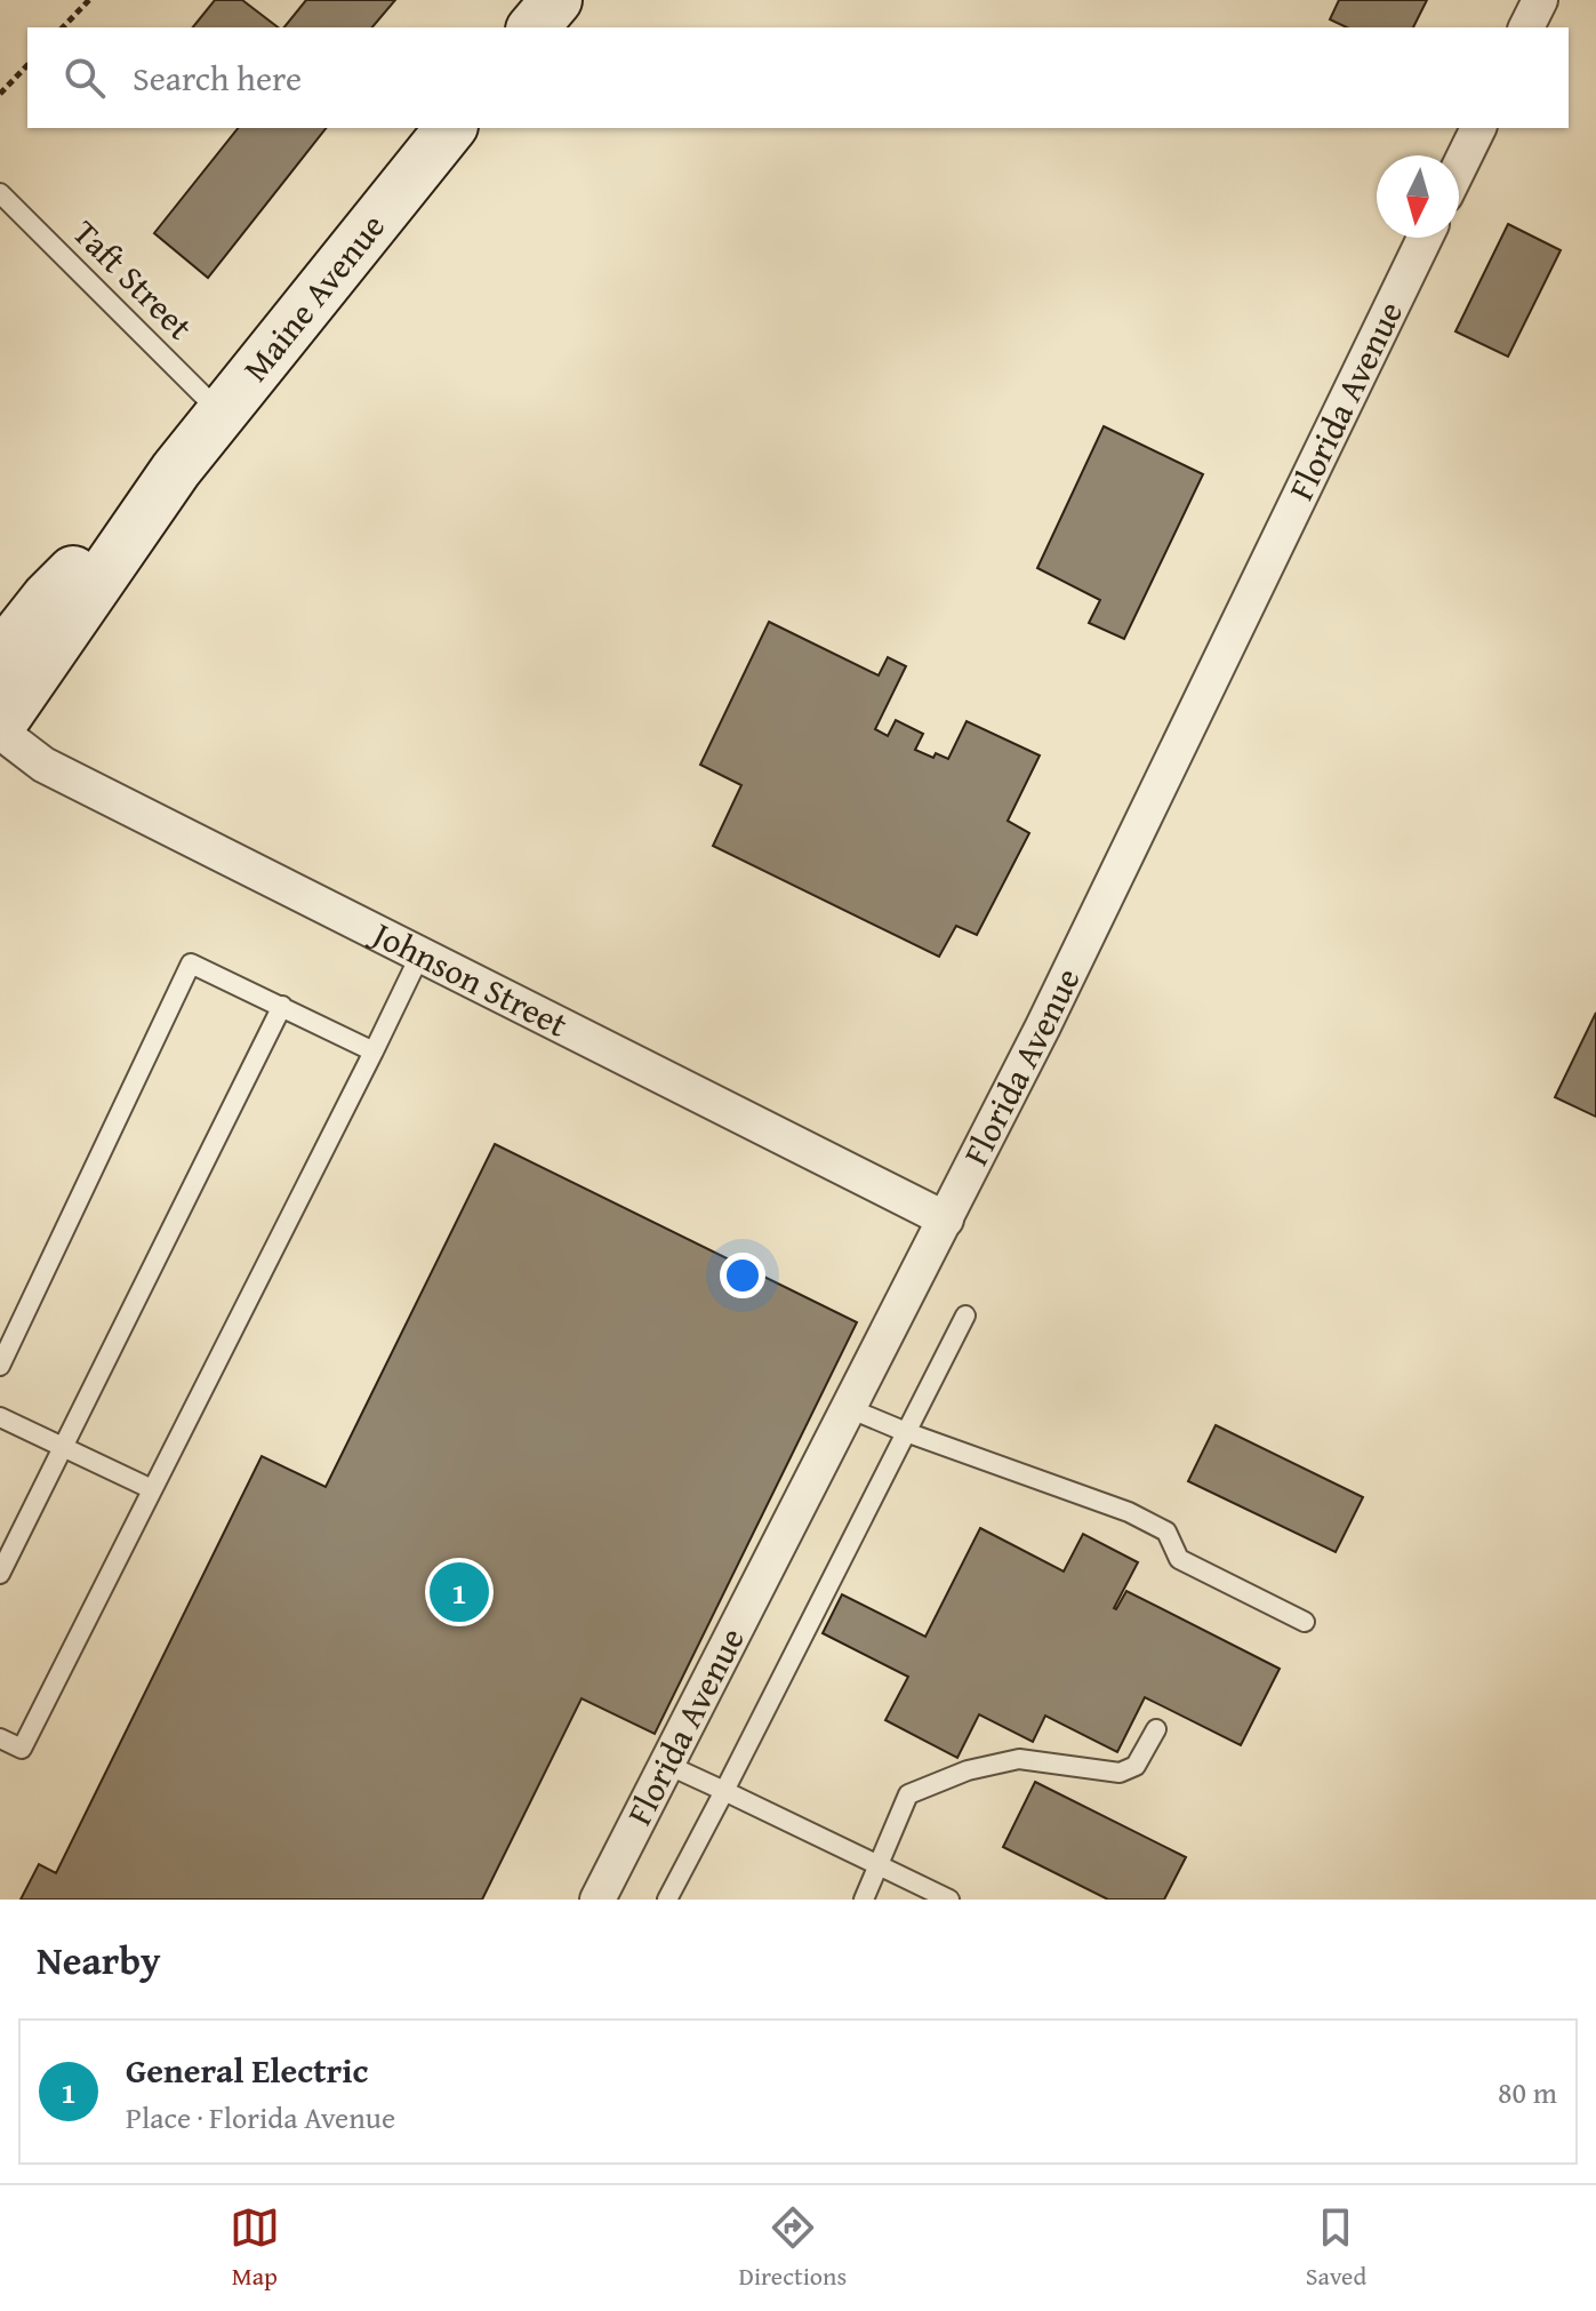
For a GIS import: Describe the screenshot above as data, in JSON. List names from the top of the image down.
{
  "streets": {
    "main road": ["Maine Avenue"],
    "street": ["Florida Avenue", "Johnson Street"],
    "lane": ["Taft Street"]
  },
  "crossings": [
    ["Taft Street", "Maine Avenue"],
    ["Maine Avenue", "Johnson Street"],
    ["Florida Avenue", "Johnson Street"]
  ],
  "north": "bottom",
  "page": {
    "search": "Search here",
    "pins": "1",
    "heading": "Nearby",
    "list": [
      {
        "mark": "1",
        "name": "General Electric",
        "note": "Place · Florida Avenue",
        "value": "80 m"
      }
    ],
    "nav": ["Map", "Directions", "Saved"]
  }
}
